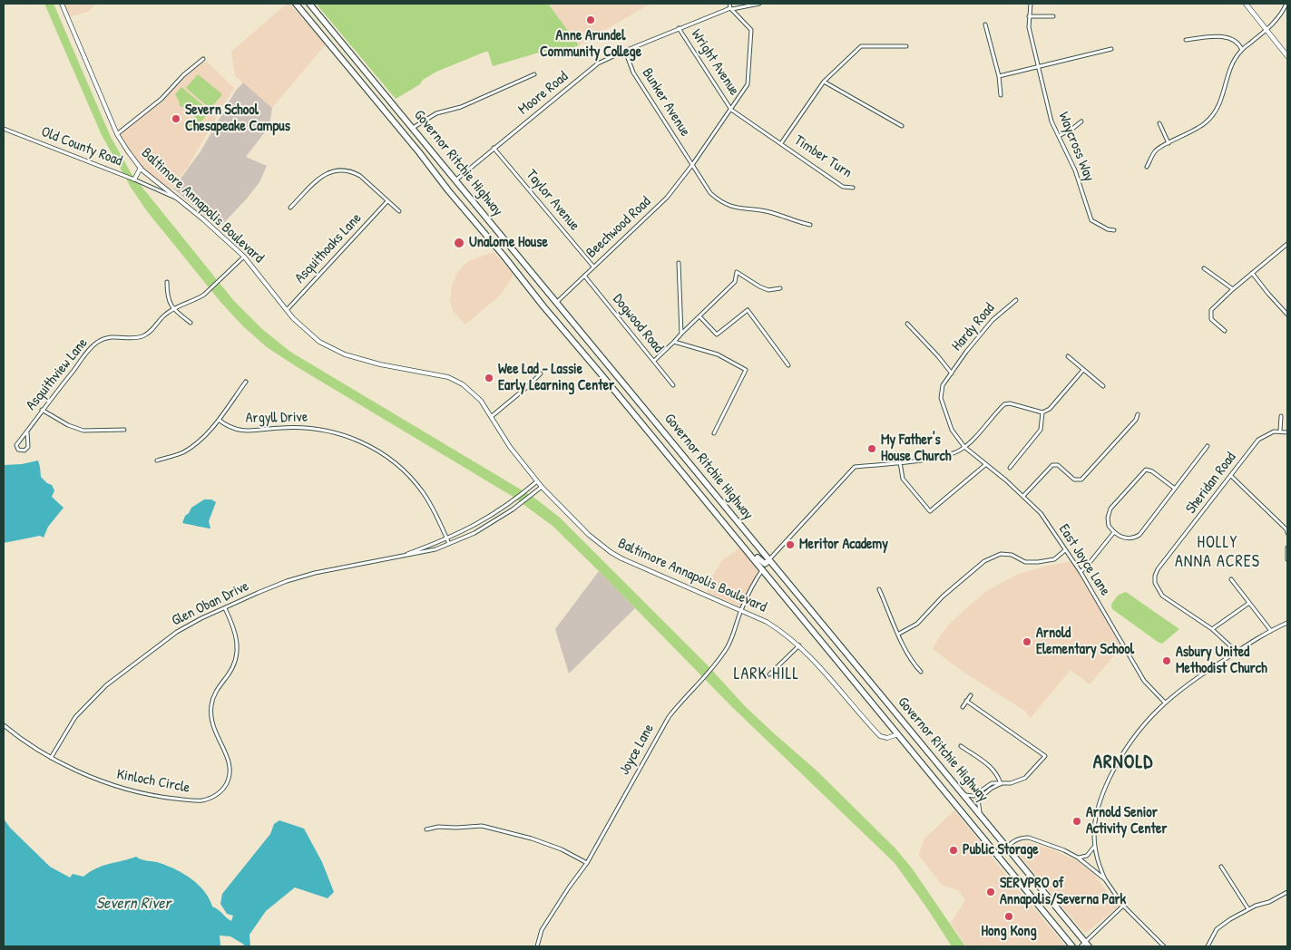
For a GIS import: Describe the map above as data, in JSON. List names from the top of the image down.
{
  "streets": {
    "highway": ["Governor Ritchie Highway"],
    "street": [
      "Wright Avenue",
      "Moore Road",
      "Bunker Avenue",
      "Old County Road",
      "Waycross Way",
      "Timber Turn",
      "Taylor Avenue",
      "Baltimore Annapolis Boulevard",
      "Beechwood Road",
      "Asquithoaks Lane",
      "Dogwood Road",
      "Hardy Road",
      "Asquithview Lane",
      "Argyll Drive",
      "Sheridan Road",
      "East Joyce Lane",
      "Glen Oban Drive",
      "Joyce Lane",
      "Kinloch Circle"
    ]
  },
  "crossings": [
    ["Wright Avenue", "Moore Road"],
    ["Wright Avenue", "Timber Turn"],
    ["Wright Avenue", "Beechwood Road"],
    ["Moore Road", "Bunker Avenue"],
    ["Moore Road", "Governor Ritchie Highway"],
    ["Moore Road", "Taylor Avenue"],
    ["Moore Road", "Beechwood Road"],
    ["Bunker Avenue", "Beechwood Road"],
    ["Old County Road", "Baltimore Annapolis Boulevard"],
    ["Timber Turn", "Beechwood Road"],
    ["Governor Ritchie Highway", "Baltimore Annapolis Boulevard"],
    ["Governor Ritchie Highway", "Beechwood Road"],
    ["Governor Ritchie Highway", "Joyce Lane"],
    ["Taylor Avenue", "Beechwood Road"],
    ["Baltimore Annapolis Boulevard", "Asquithoaks Lane"],
    ["Baltimore Annapolis Boulevard", "Asquithview Lane"],
    ["Baltimore Annapolis Boulevard", "Glen Oban Drive"],
    ["Baltimore Annapolis Boulevard", "Joyce Lane"],
    ["Beechwood Road", "Dogwood Road"],
    ["Hardy Road", "East Joyce Lane"],
    ["Argyll Drive", "Glen Oban Drive"],
    ["Glen Oban Drive", "Kinloch Circle"]
  ],
  "districts": ["HOLLY ANNA ACRES", "LARK HILL", "ARNOLD"],
  "water": ["Severn River"],
  "places": [
    "Anne Arundel Community College",
    "Severn School Chesapeake Campus",
    "Unalome House",
    "Wee Lad - Lassie Early Learning Center",
    "My Father's House Church",
    "Meritor Academy",
    "Arnold Elementary School",
    "Asbury United Methodist Church",
    "Arnold Senior Activity Center",
    "Public Storage",
    "SERVPRO of Annapolis/Severna Park",
    "Hong Kong"
  ]
}
